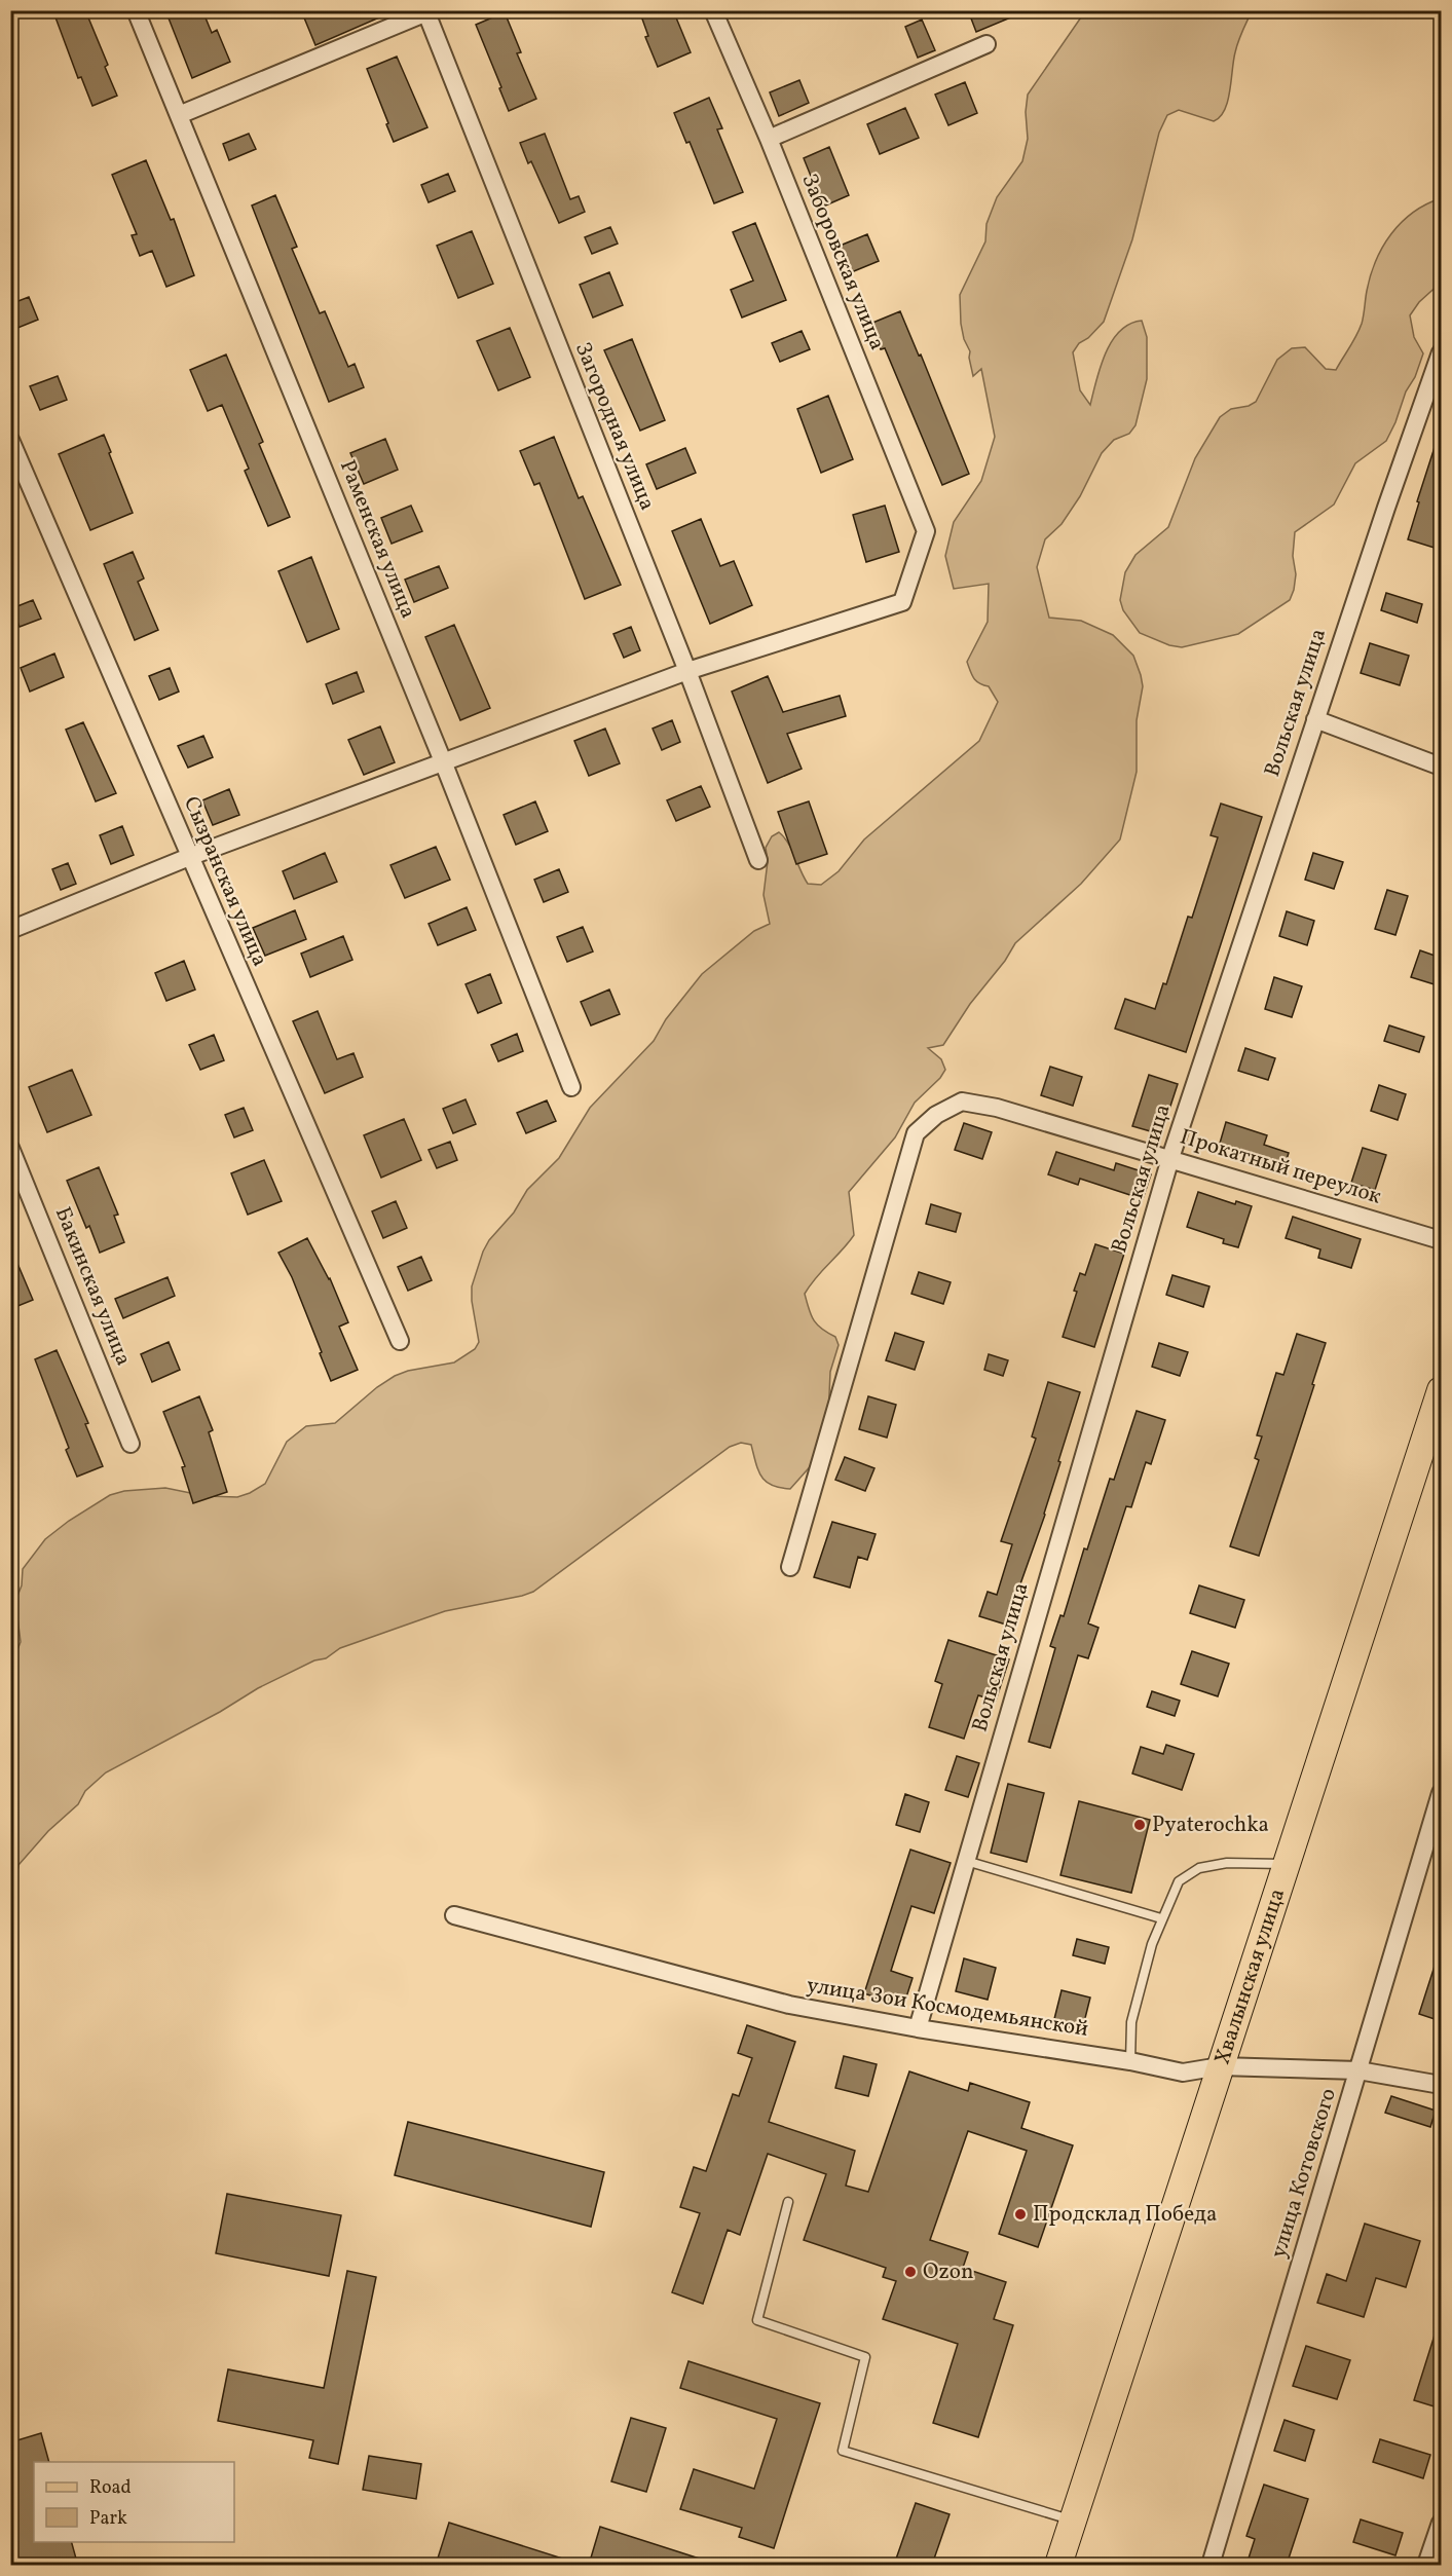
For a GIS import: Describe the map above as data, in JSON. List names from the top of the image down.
{
  "streets": {
    "main road": ["Хвалынская улица"],
    "street": [
      "Заборовская улица",
      "Загородная улица",
      "Раменская улица",
      "Вольская улица",
      "Сызранская улица",
      "Прокатный переулок",
      "Бакинская улица",
      "улица Зои Космодемьянской",
      "улица Котовского"
    ]
  },
  "crossings": [
    ["Заборовская улица", "Загородная улица"],
    ["Вольская улица", "Прокатный переулок"],
    ["Вольская улица", "улица Зои Космодемьянской"],
    ["Хвалынская улица", "улица Зои Космодемьянской"],
    ["улица Зои Космодемьянской", "улица Котовского"]
  ],
  "places": ["Pyaterochka", "Продсклад Победа", "Ozon"],
  "legend": ["Road", "Park"]
}
